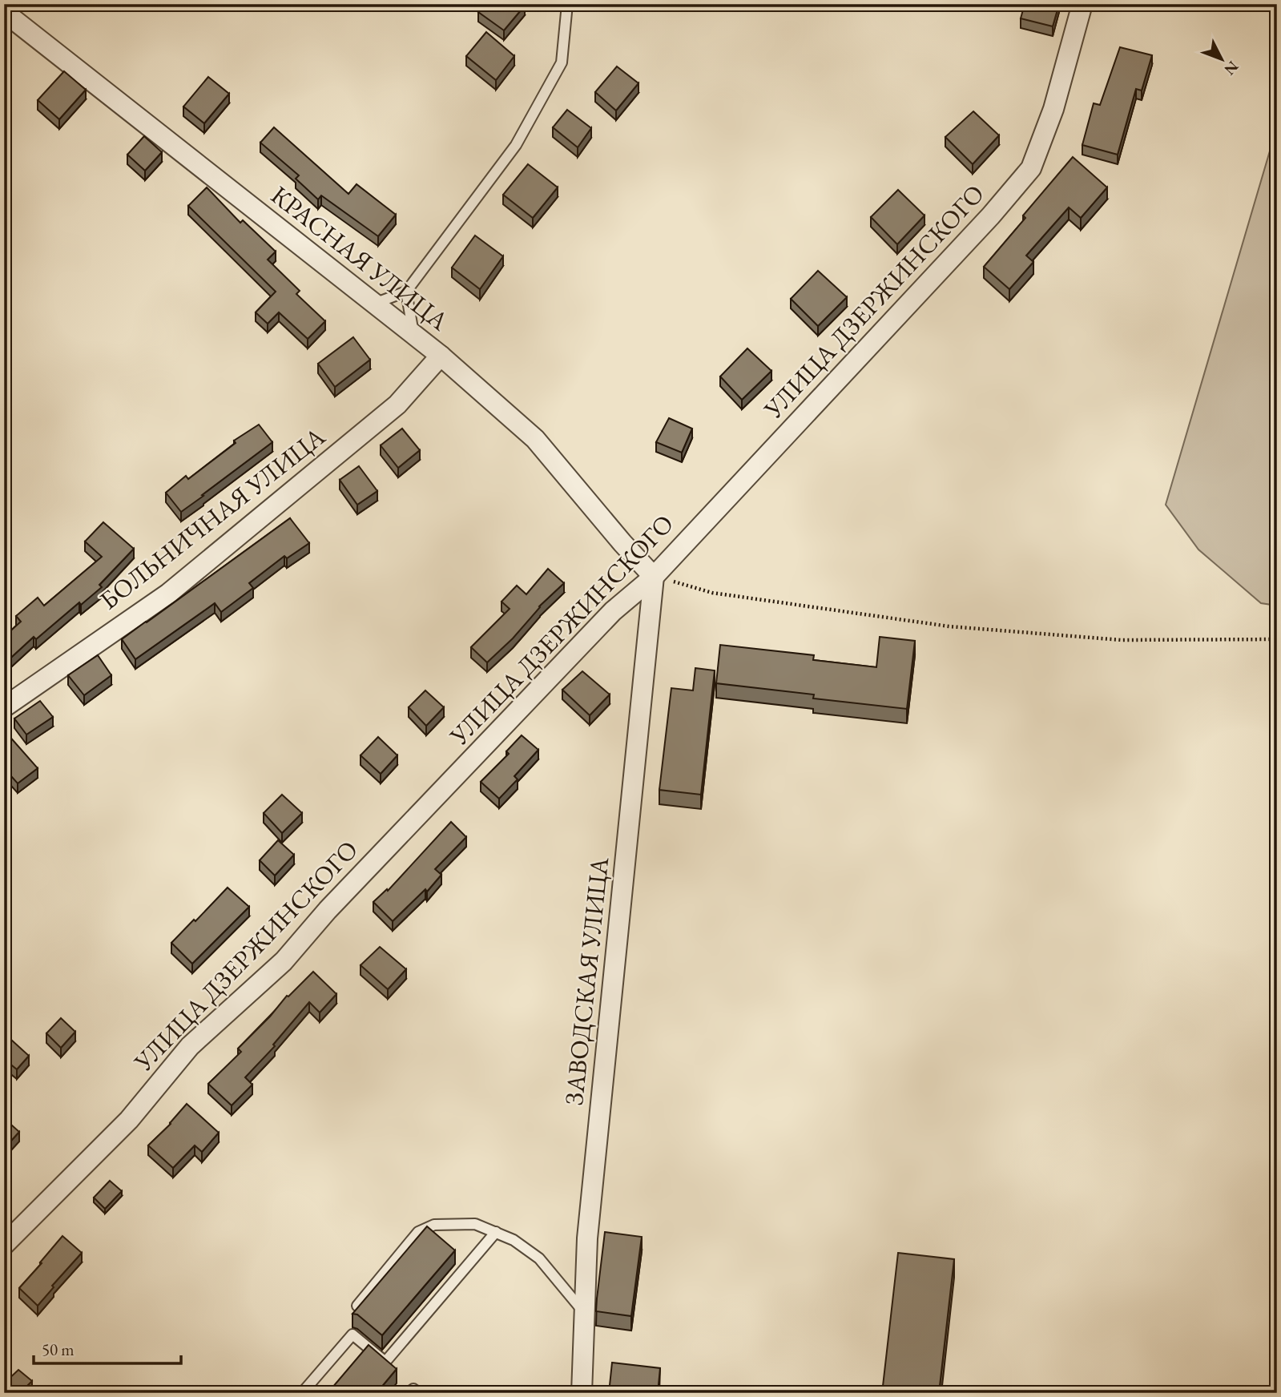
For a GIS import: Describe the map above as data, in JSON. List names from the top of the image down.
{
  "streets": {
    "street": [
      "КРАСНАЯ УЛИЦА",
      "УЛИЦА ДЗЕРЖИНСКОГО",
      "БОЛЬНИЧНАЯ УЛИЦА",
      "ЗАВОДСКАЯ УЛИЦА"
    ]
  },
  "crossings": [
    ["КРАСНАЯ УЛИЦА", "УЛИЦА ДЗЕРЖИНСКОГО"],
    ["КРАСНАЯ УЛИЦА", "БОЛЬНИЧНАЯ УЛИЦА"],
    ["КРАСНАЯ УЛИЦА", "ЗАВОДСКАЯ УЛИЦА"],
    ["УЛИЦА ДЗЕРЖИНСКОГО", "ЗАВОДСКАЯ УЛИЦА"]
  ],
  "scale_bar": "50 m",
  "north": "bottom right"
}
